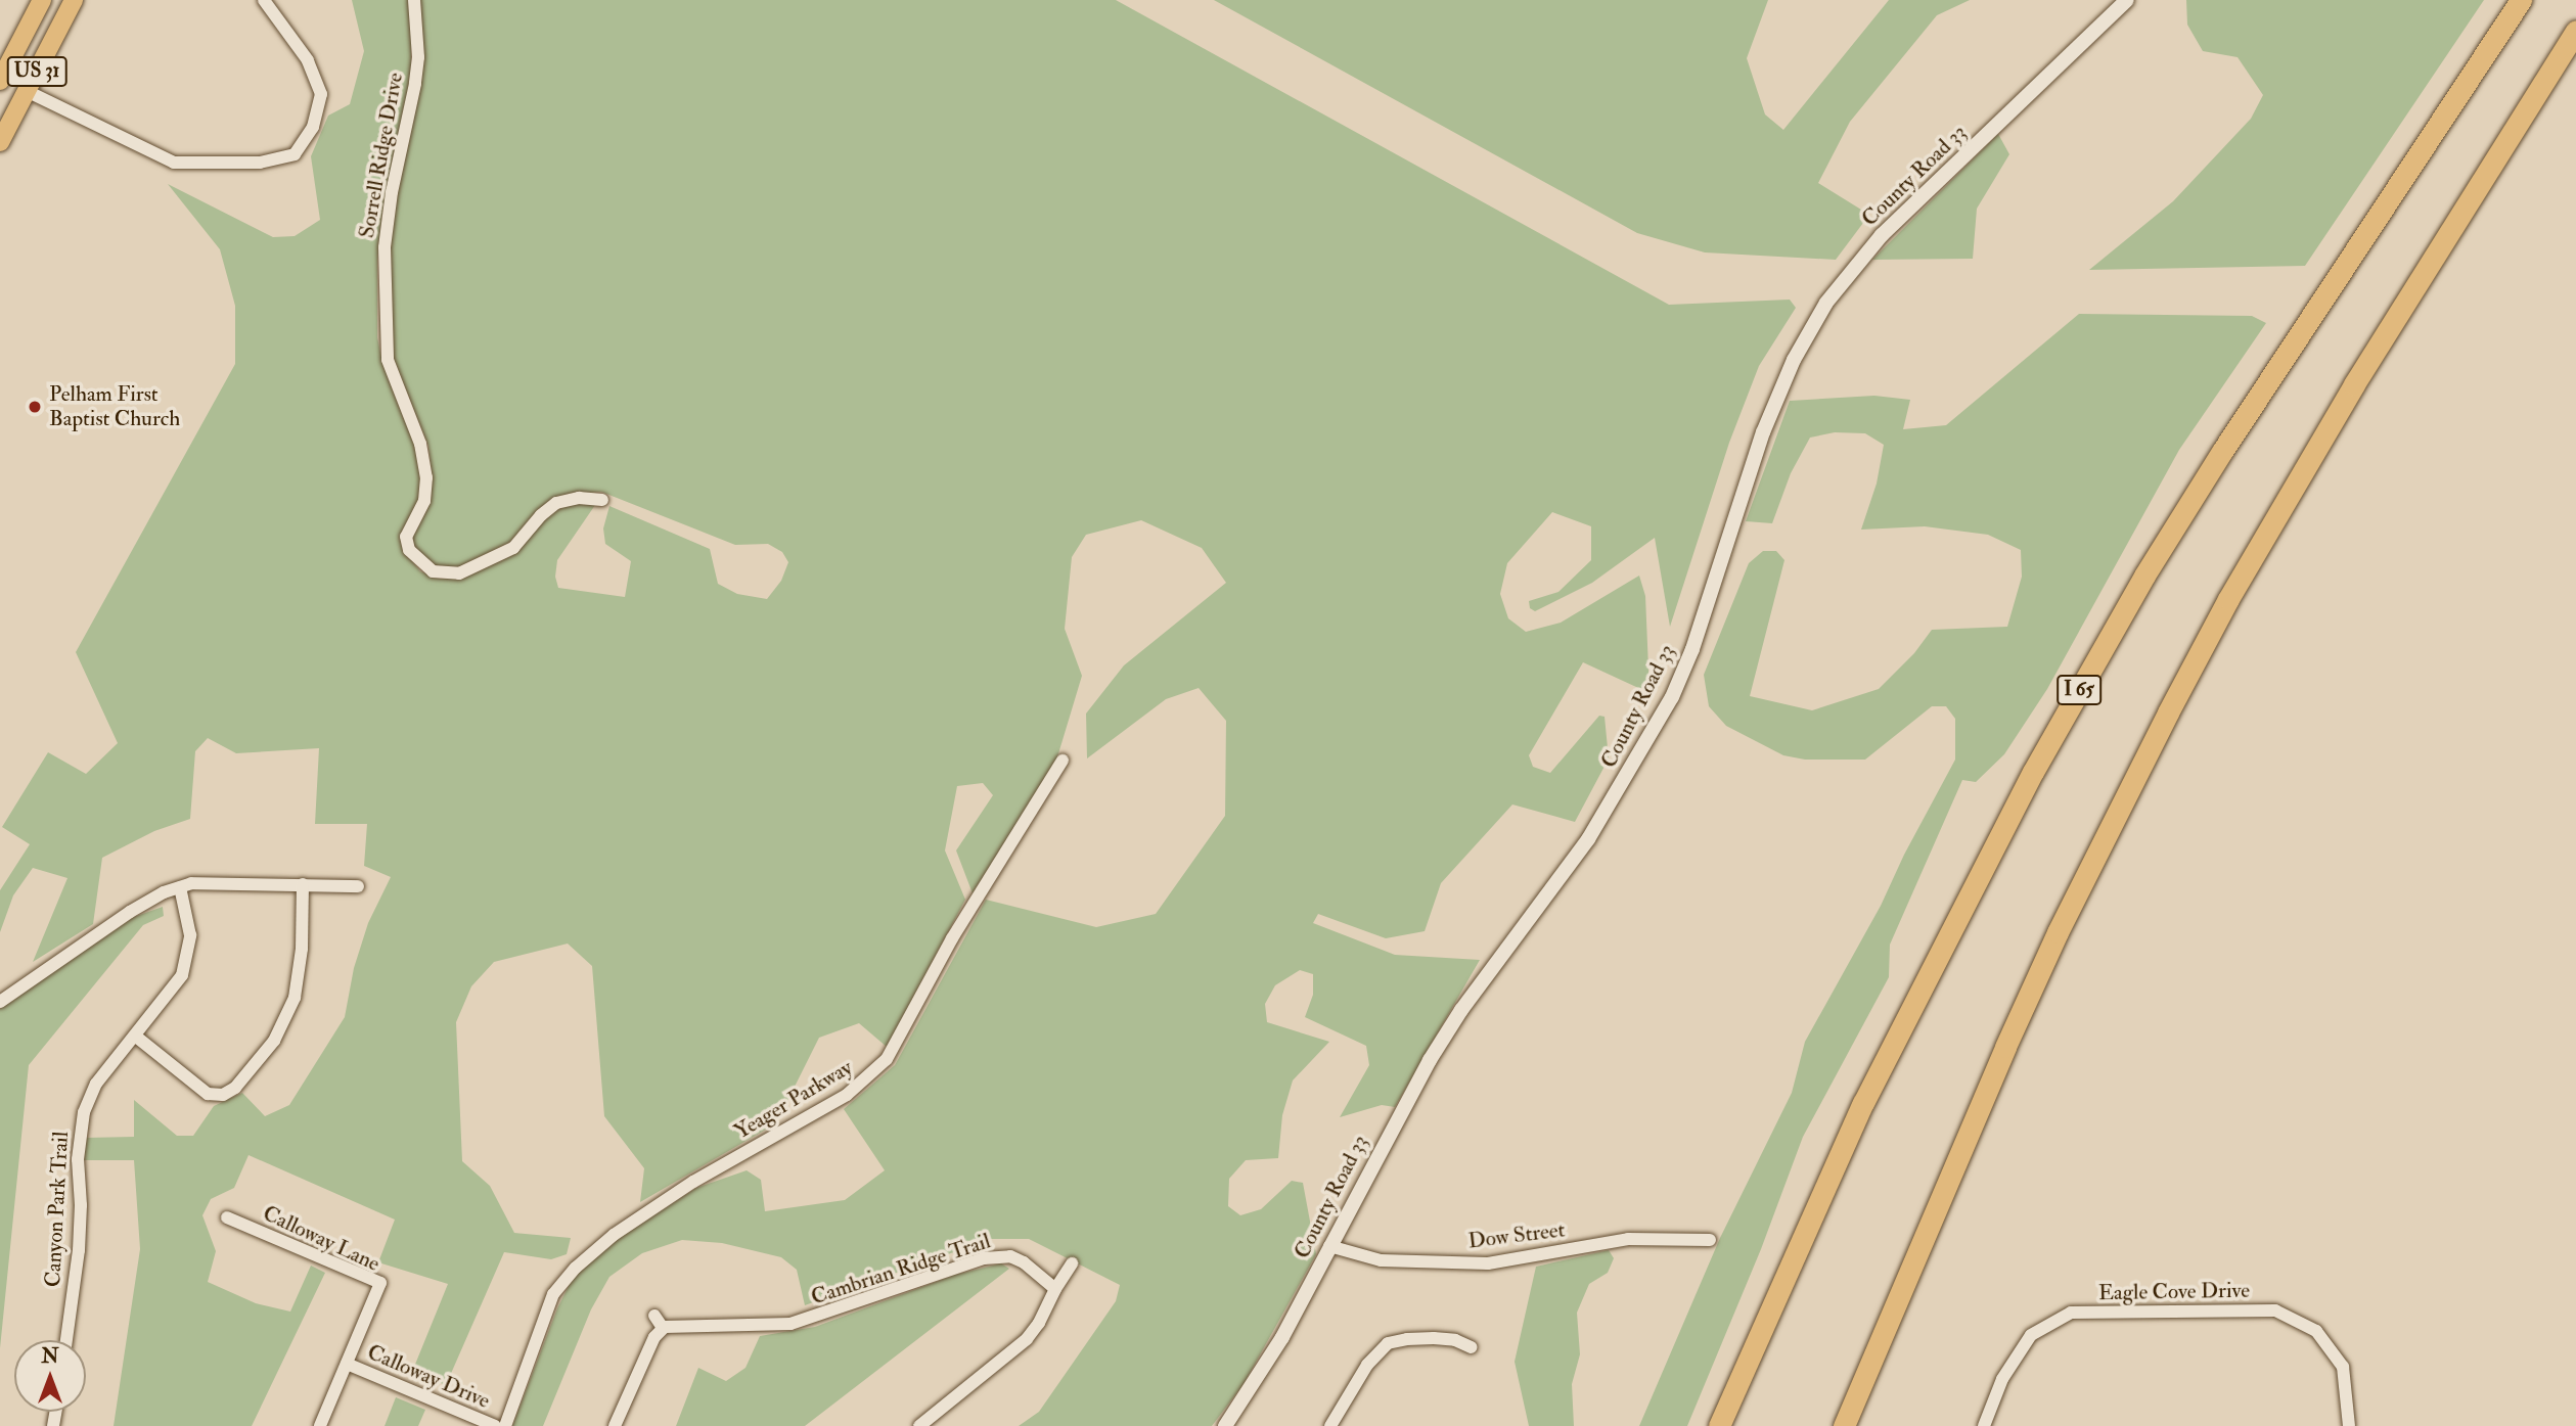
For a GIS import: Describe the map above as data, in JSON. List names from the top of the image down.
{
  "streets": {
    "highway": ["I 65"],
    "main road": ["US 31"],
    "street": [
      "Sorrell Ridge Drive",
      "County Road 33",
      "Yeager Parkway",
      "Canyon Park Trail",
      "Dow Street",
      "Calloway Lane",
      "Cambrian Ridge Trail",
      "Eagle Cove Drive",
      "Calloway Drive"
    ]
  },
  "crossings": [
    ["County Road 33", "Dow Street"],
    ["Calloway Lane", "Calloway Drive"]
  ],
  "places": ["Pelham First Baptist Church"],
  "north": "top"
}
